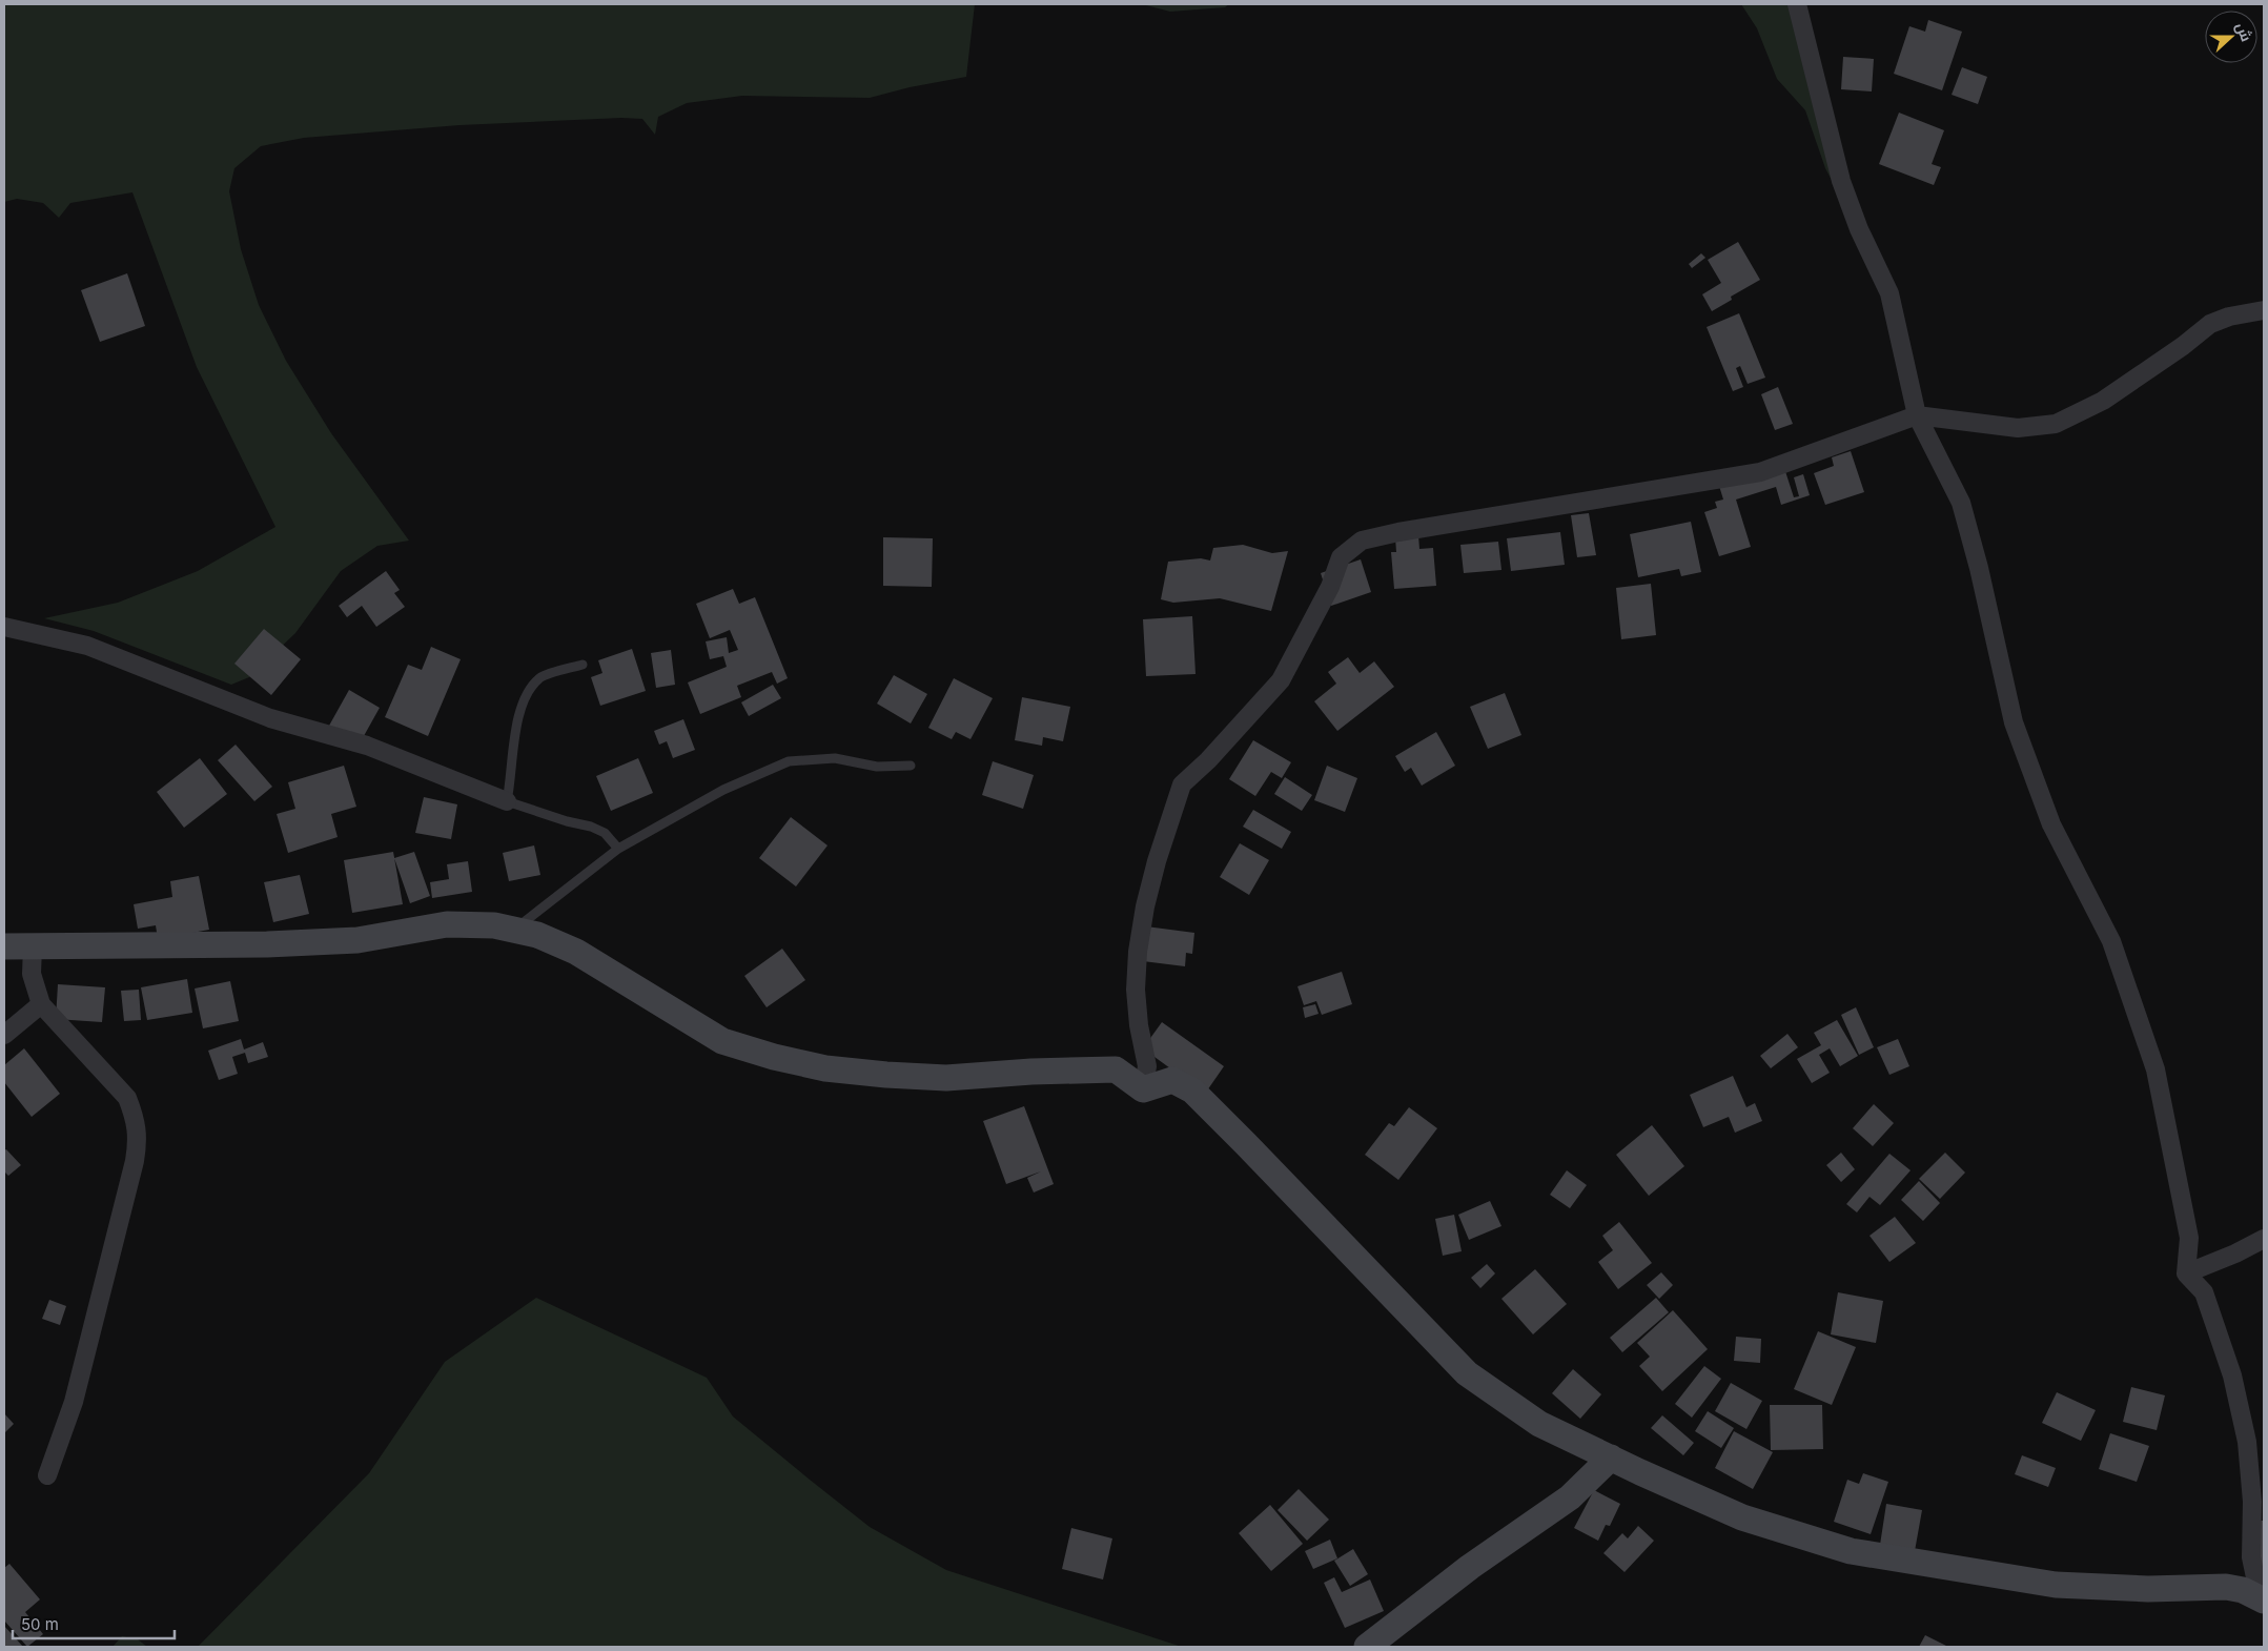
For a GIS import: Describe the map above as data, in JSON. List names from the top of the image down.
{
  "scale_bar": "50 m",
  "north": "right"
}
